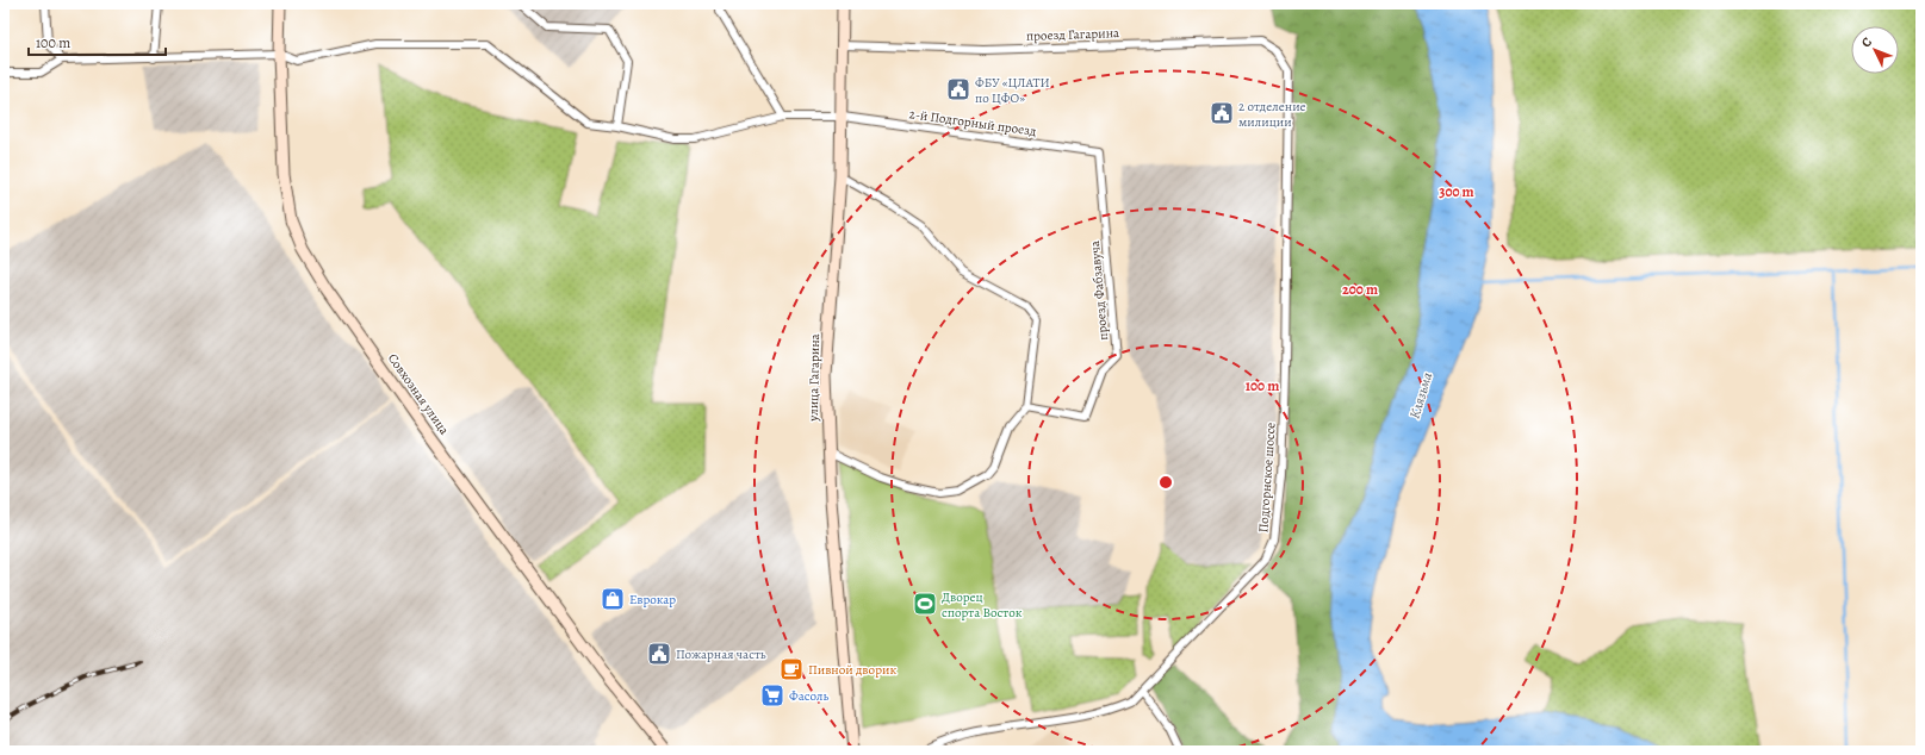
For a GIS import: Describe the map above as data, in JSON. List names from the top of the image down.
{
  "streets": {
    "street": [
      "проезд Гагарина",
      "2-й Подгорный проезд",
      "проезд Фабзавуча",
      "улица Гагарина",
      "Совхозная улица",
      "Подгорнское шоссе"
    ]
  },
  "crossings": [
    ["проезд Гагарина", "улица Гагарина"],
    ["проезд Гагарина", "Подгорнское шоссе"],
    ["2-й Подгорный проезд", "проезд Фабзавуча"],
    ["2-й Подгорный проезд", "улица Гагарина"],
    ["2-й Подгорный проезд", "Совхозная улица"]
  ],
  "water": ["Клязьма"],
  "places": {
    "public building": ["ФБУ «ЦЛАТИ по ЦФО»", "2 отделение милиции", "Пожарная часть"],
    "shop": ["Еврокар"],
    "sports": ["Дворец спорта Восток"],
    "cafe": ["Пивной дворик"],
    "supermarket": ["Фасоль"]
  },
  "scale_bar": "100 m",
  "north": "top left",
  "rings": ["300 m", "200 m", "100 m"]
}
